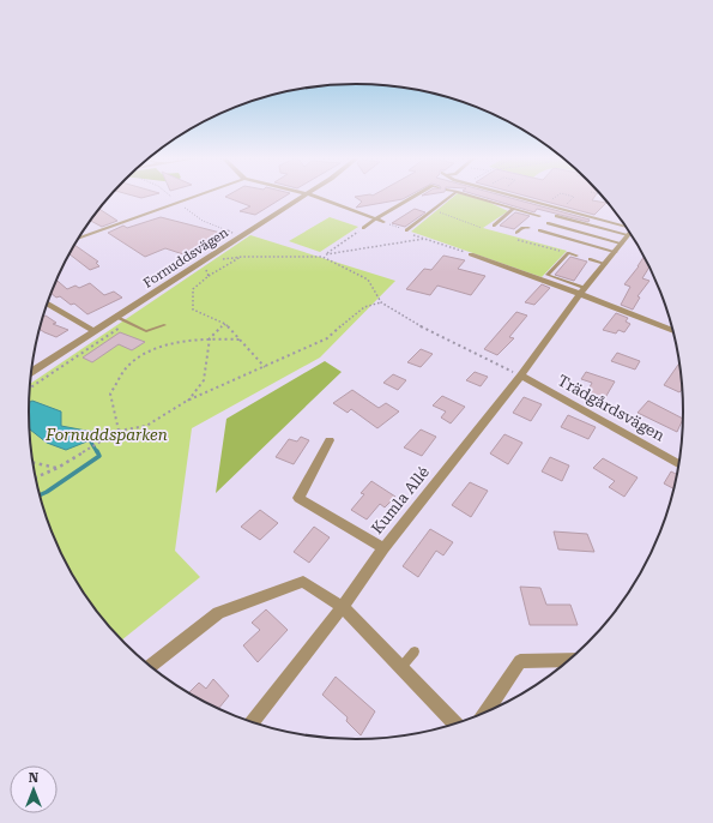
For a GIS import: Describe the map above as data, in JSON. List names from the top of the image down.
{
  "streets": {
    "street": ["Fornuddsvägen", "Trädgårdsvägen", "Kumla Allé"]
  },
  "crossings": [
    ["Trädgårdsvägen", "Kumla Allé"]
  ],
  "parks": ["Fornuddsparken"],
  "north": "top"
}
